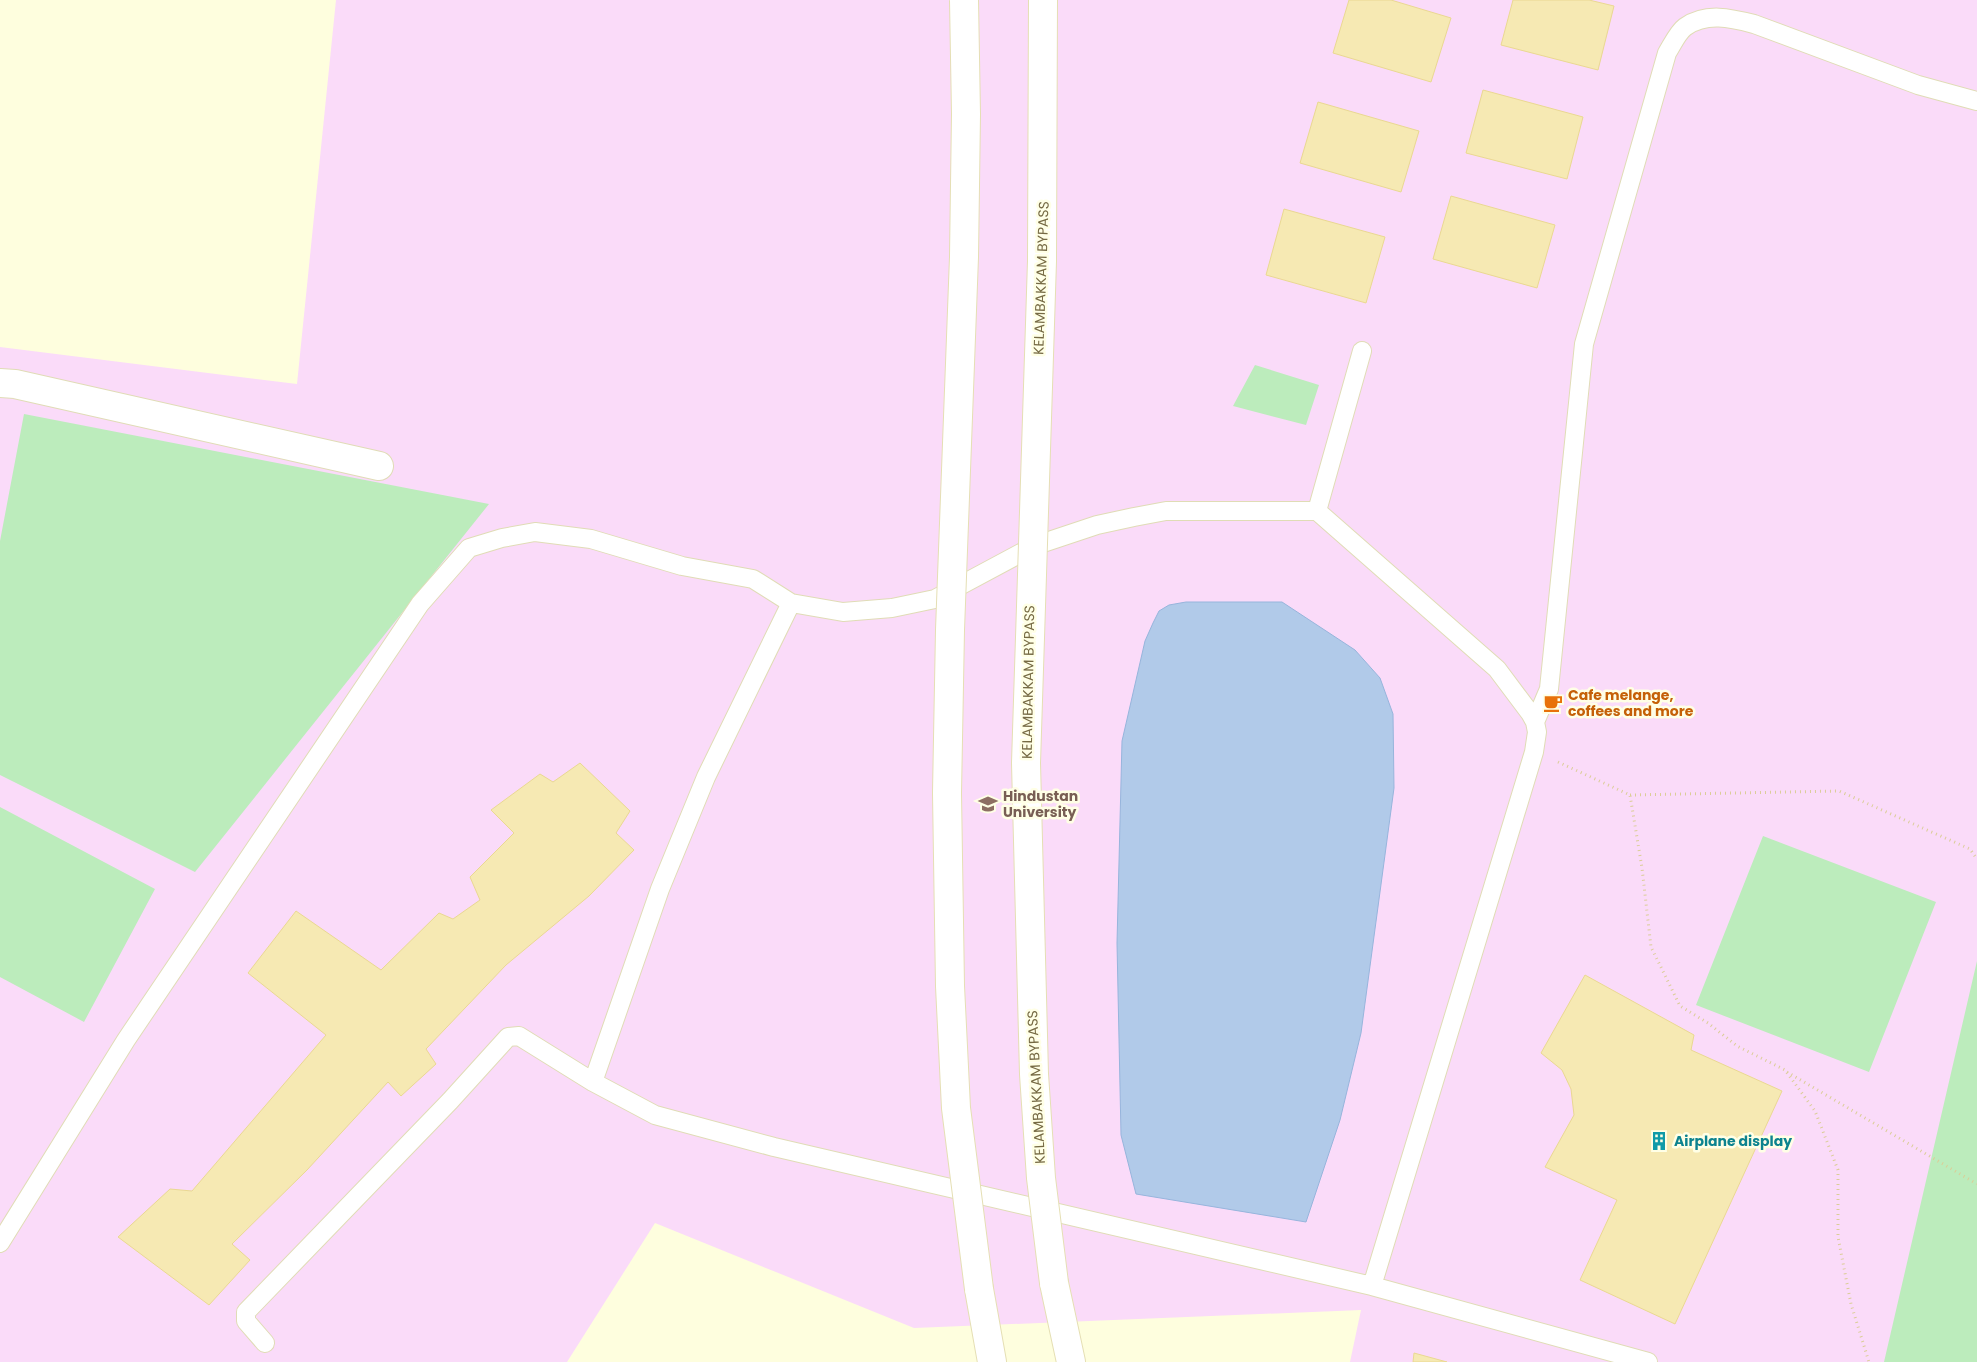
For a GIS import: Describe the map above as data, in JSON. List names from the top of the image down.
{
  "streets": {
    "main road": ["KELAMBAKKAM BYPASS"]
  },
  "places": {
    "cafe": ["Cafe melange, coffees and more"],
    "school or university": ["Hindustan University"],
    "building": ["Airplane display"]
  }
}
